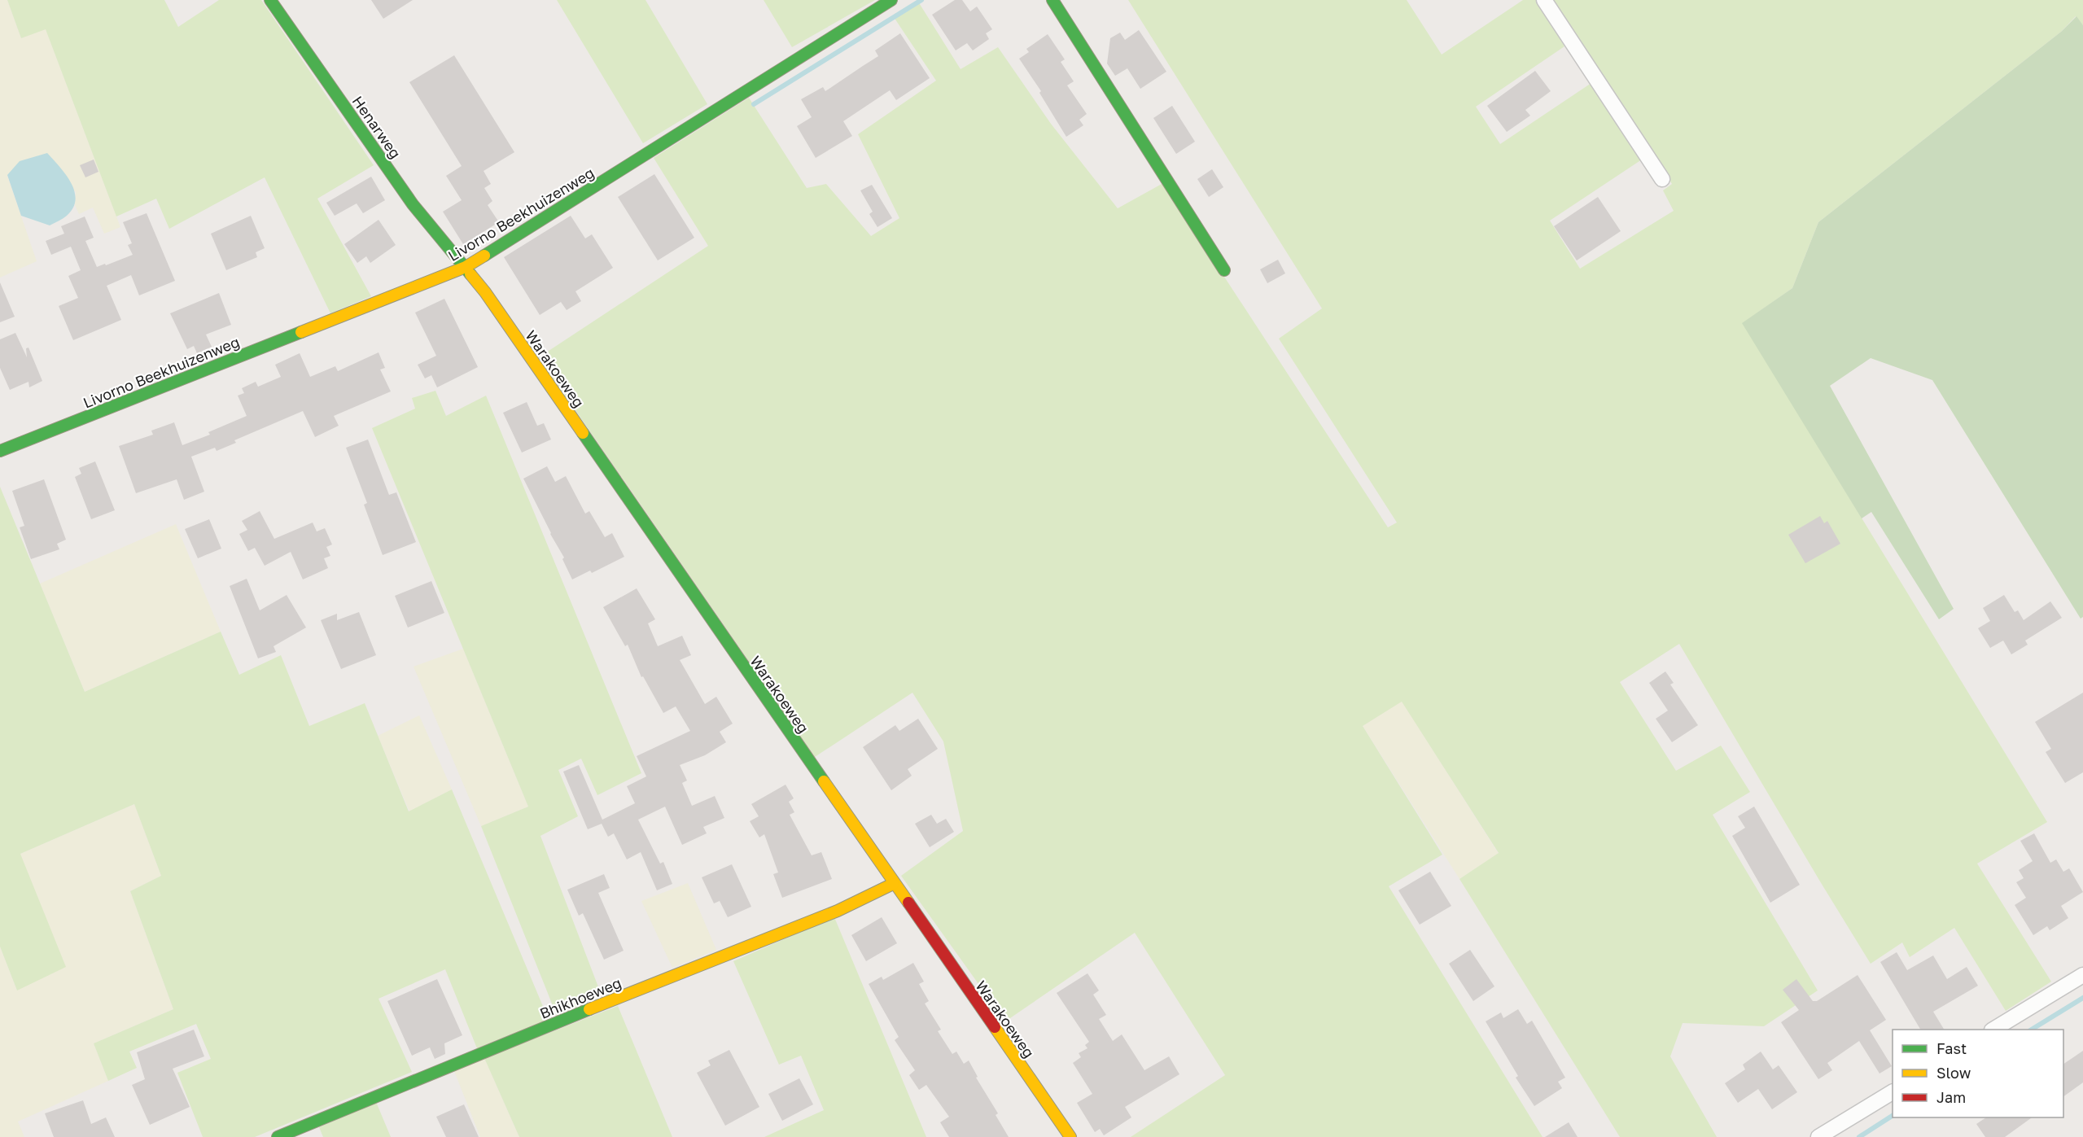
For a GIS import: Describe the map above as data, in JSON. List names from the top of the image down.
{
  "streets": {
    "street": [
      "Henarweg",
      "Livorno Beekhuizenweg",
      "Warakoeweg",
      "Bhikhoeweg"
    ]
  },
  "crossings": [
    ["Henarweg", "Livorno Beekhuizenweg"],
    ["Henarweg", "Warakoeweg"],
    ["Livorno Beekhuizenweg", "Warakoeweg"],
    ["Warakoeweg", "Bhikhoeweg"]
  ],
  "legend": ["Fast", "Slow", "Jam"]
}
